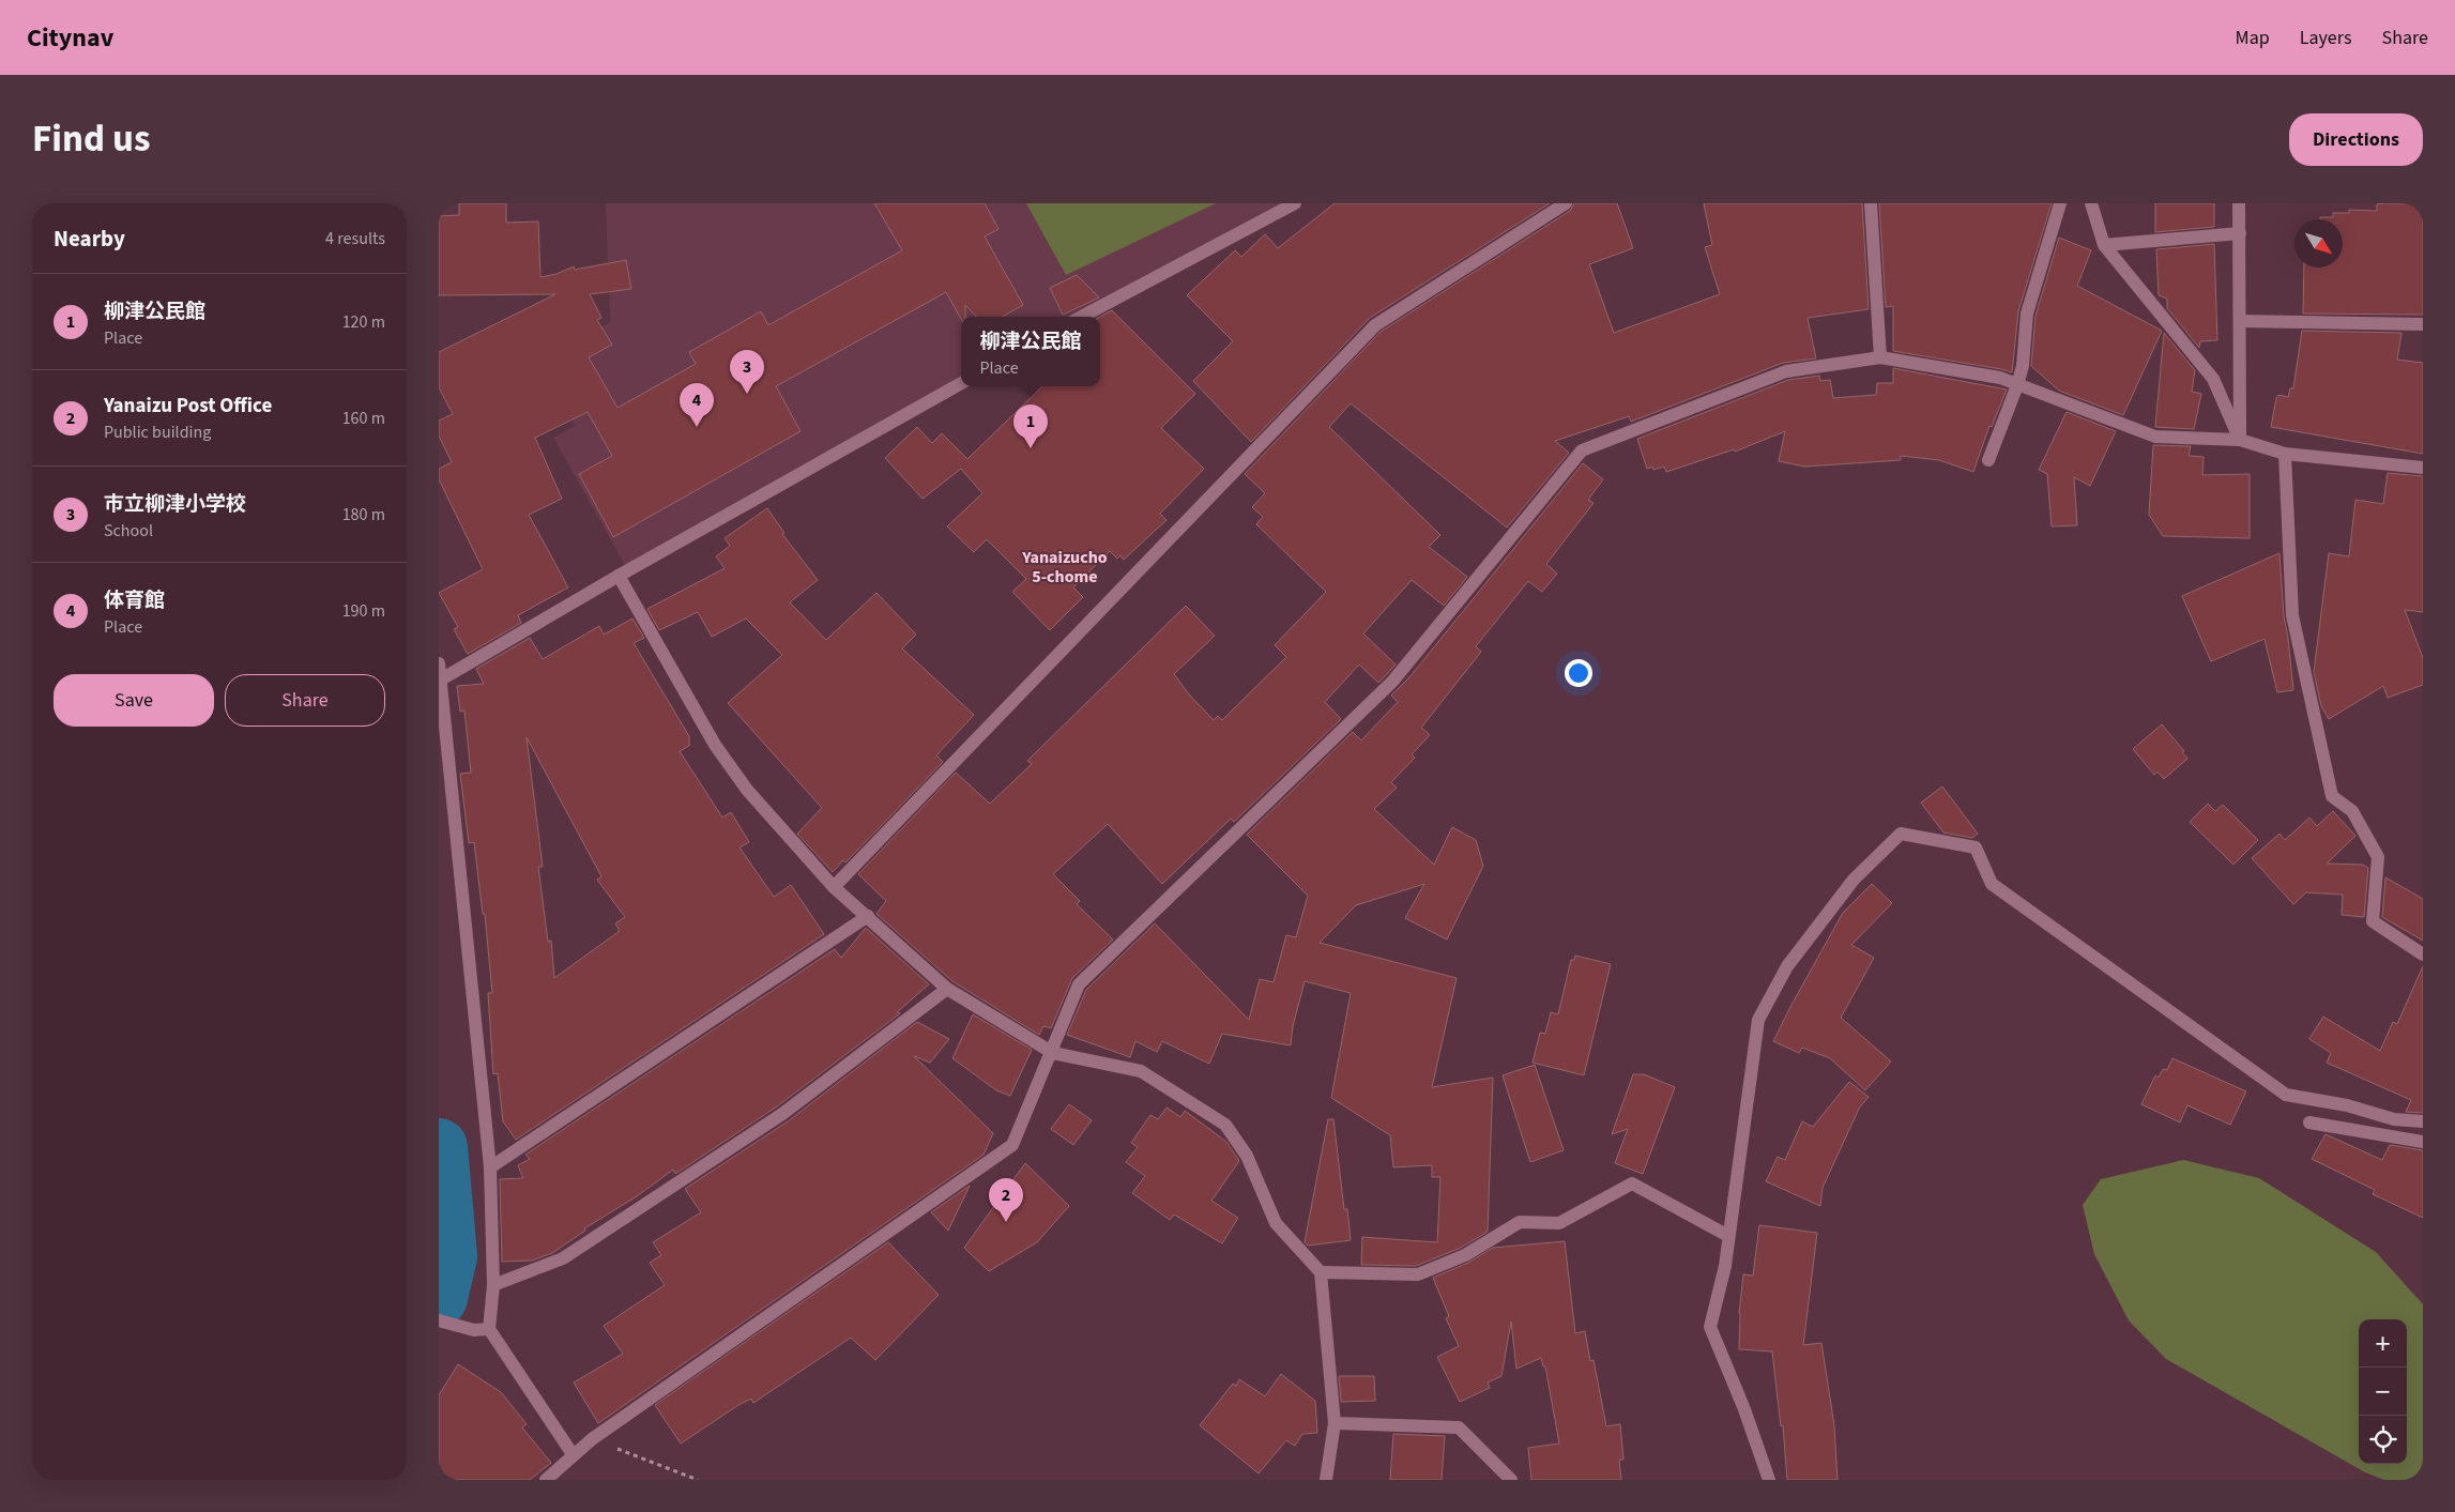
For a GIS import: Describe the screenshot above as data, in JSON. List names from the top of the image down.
{
  "districts": ["Yanaizucho 5-chome"],
  "north": "bottom right",
  "page": {
    "header": "Citynav",
    "nav": ["Map", "Layers", "Share"],
    "title": "Find us",
    "buttons": [
      "Directions",
      ["Save", "Share"]
    ],
    "heading": ["Nearby", "4 results"],
    "list": [
      {
        "mark": "1",
        "name": "柳津公民館",
        "note": "Place",
        "value": "120 m"
      },
      {
        "mark": "2",
        "name": "Yanaizu Post Office",
        "note": "Public building",
        "value": "160 m"
      },
      {
        "mark": "3",
        "name": "市立柳津小学校",
        "note": "School",
        "value": "180 m"
      },
      {
        "mark": "4",
        "name": "体育館",
        "note": "Place",
        "value": "190 m"
      }
    ],
    "popup": ["柳津公民館", "Place"],
    "pins": [
      "3",
      "4",
      "1",
      "2"
    ],
    "map_buttons": ["+", "−"]
  }
}
